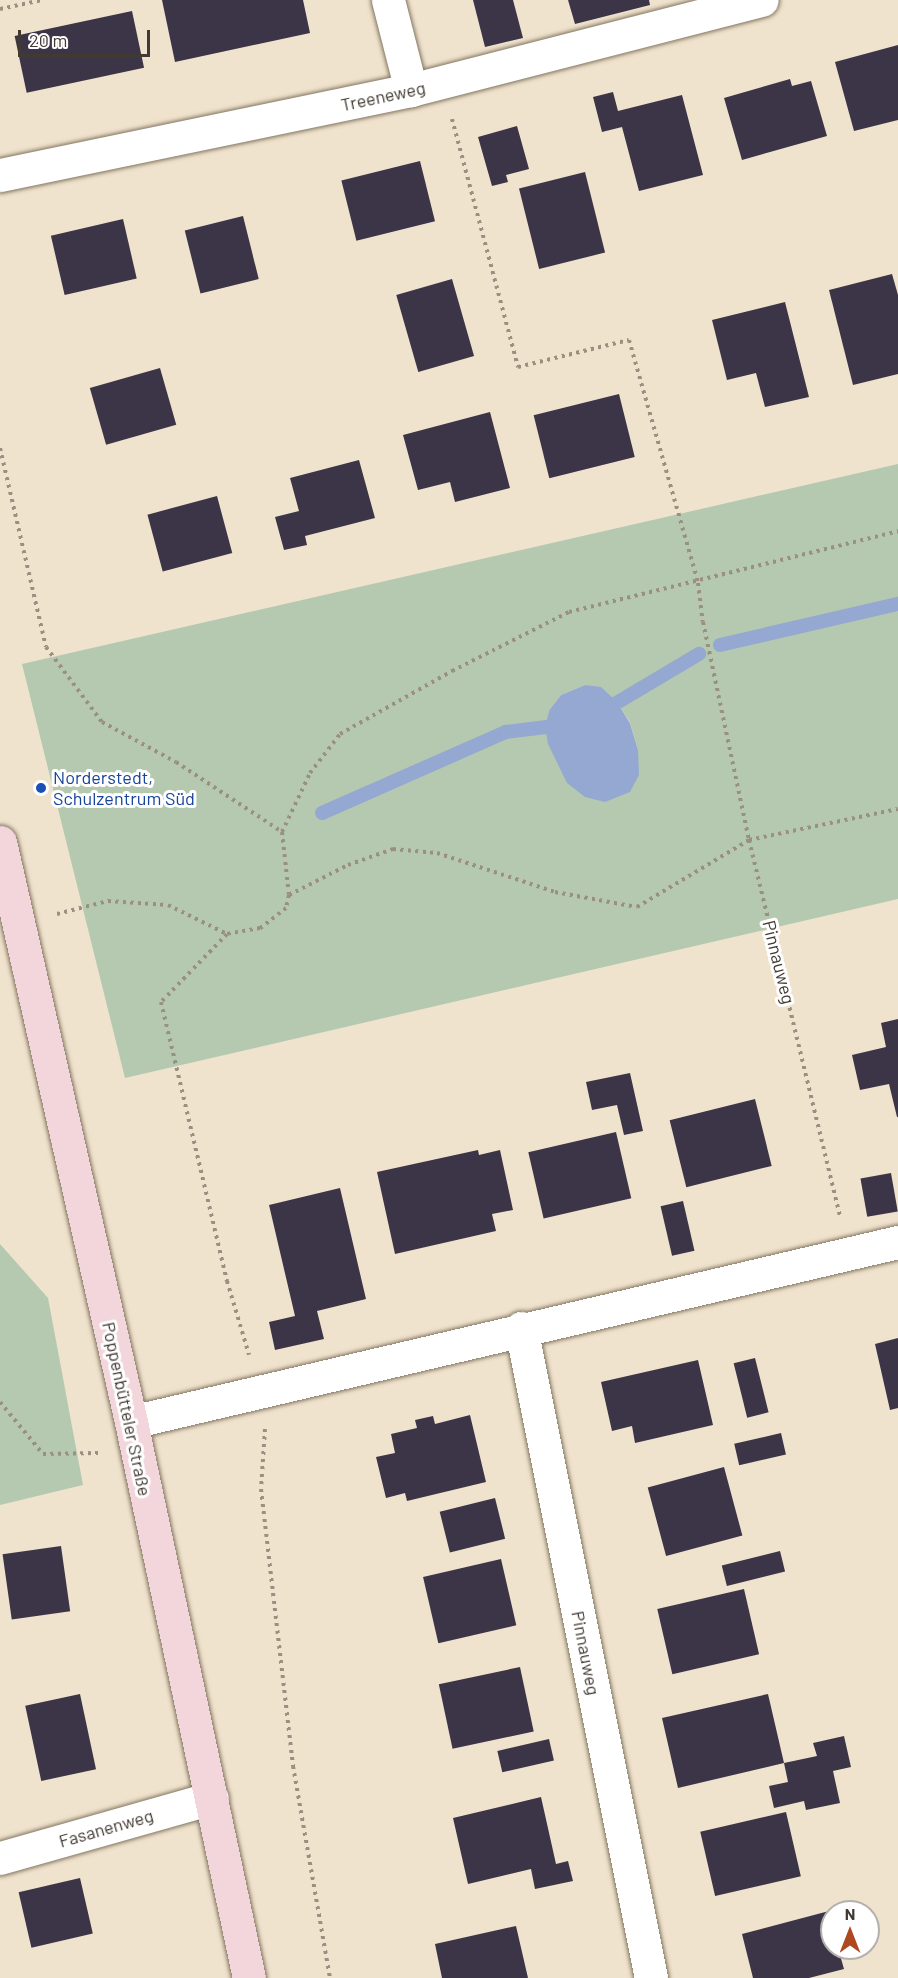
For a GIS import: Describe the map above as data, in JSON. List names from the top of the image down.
{
  "streets": {
    "main road": ["Poppenbütteler Straße"],
    "street": ["Treeneweg", "Pinnauweg", "Fasanenweg"]
  },
  "crossings": [
    ["Treeneweg", "Pinnauweg"],
    ["Poppenbütteler Straße", "Fasanenweg"]
  ],
  "places": ["Norderstedt, Schulzentrum Süd"],
  "scale_bar": "20 m",
  "north": "top"
}
